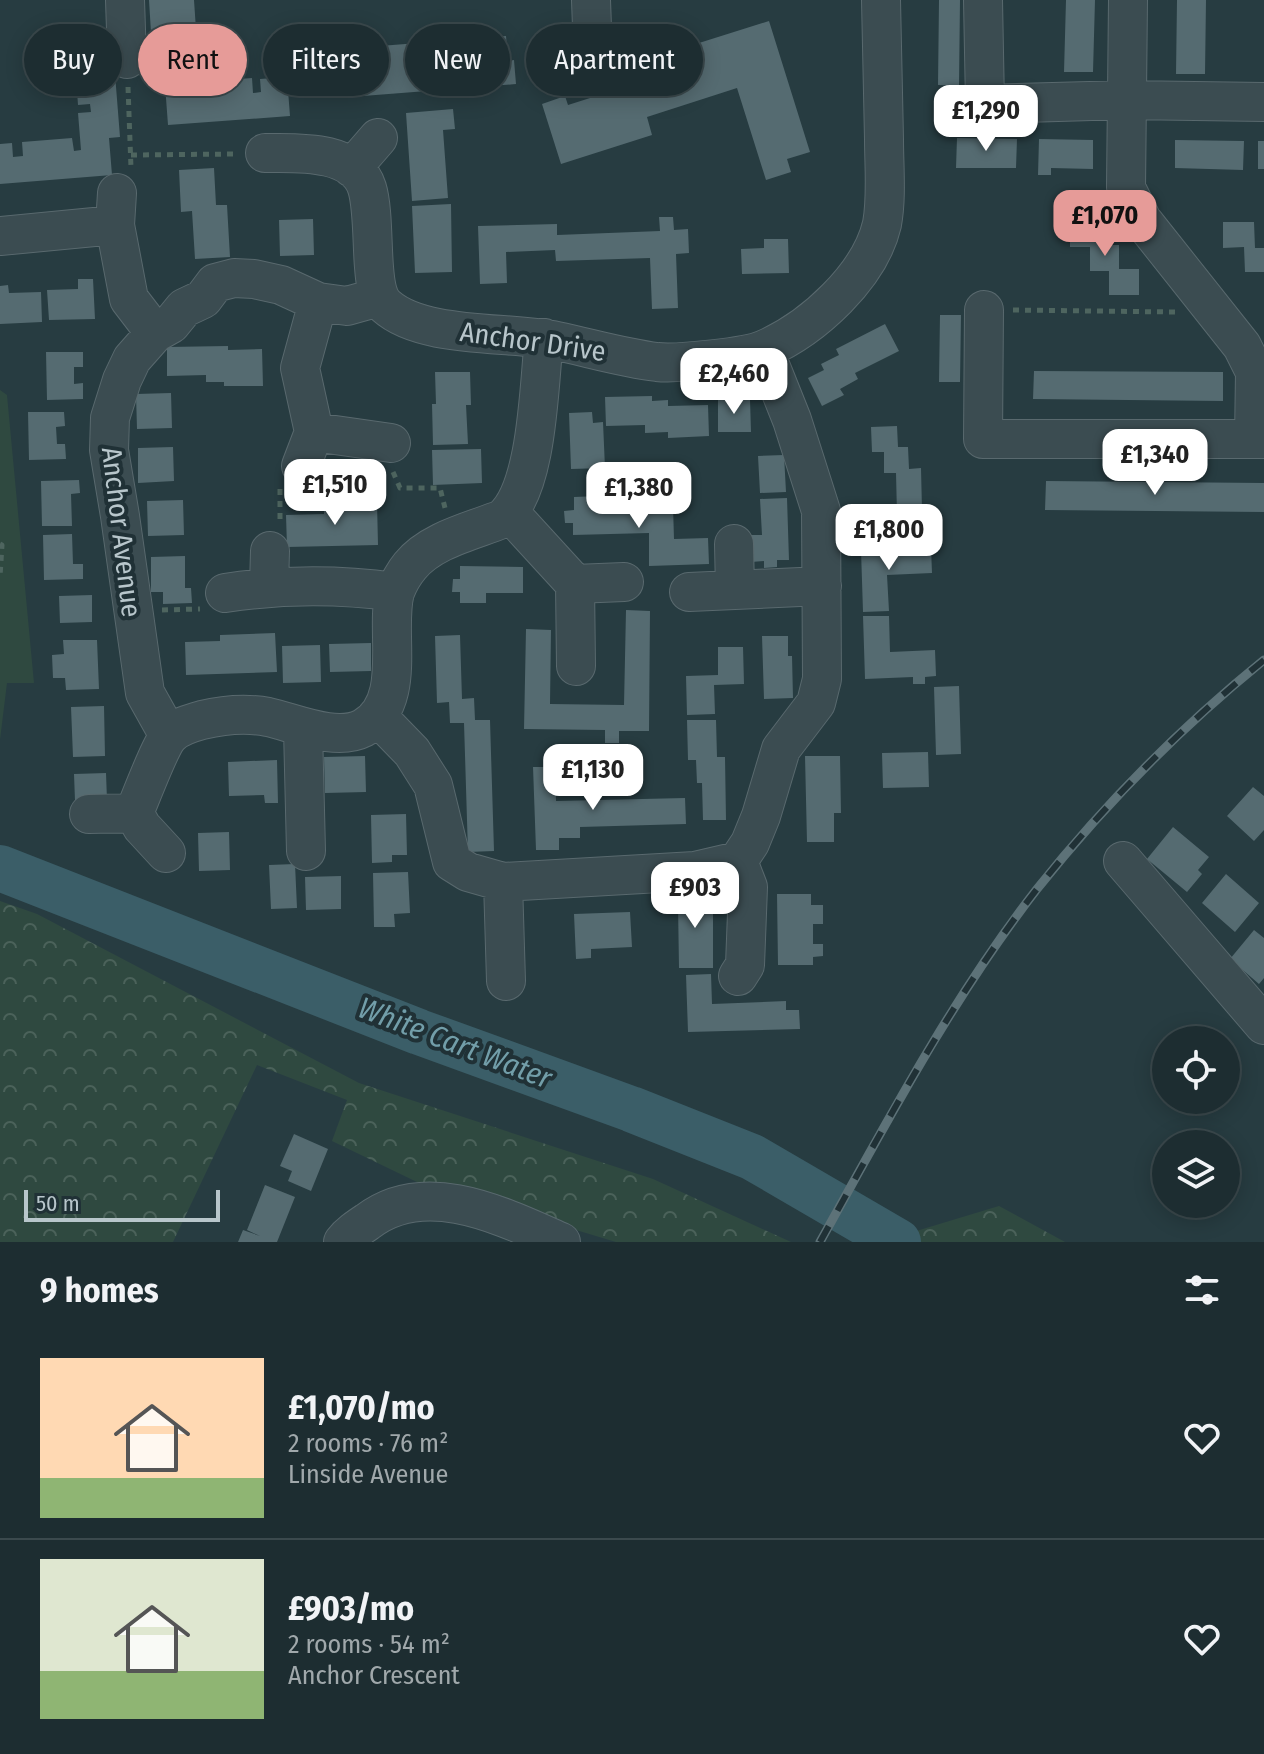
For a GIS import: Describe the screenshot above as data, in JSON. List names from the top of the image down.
{
  "streets": {
    "street": ["Anchor Drive", "Anchor Avenue"]
  },
  "crossings": [
    ["Anchor Drive", "Anchor Avenue"]
  ],
  "water": ["White Cart Water"],
  "scale_bar": "50 m",
  "page": {
    "chip": [
      "Buy",
      "Rent",
      "Filters",
      "New",
      "Apartment"
    ],
    "price": [
      "£1,290",
      "£1,070",
      "£2,460",
      "£1,340",
      "£1,510",
      "£1,380",
      "£1,800",
      "£1,130",
      "£903"
    ],
    "scale": "50 m",
    "heading": "9 homes",
    "list": [
      {
        "name": "£1,070/mo",
        "note": "2 rooms · 76 m² · Linside Avenue"
      },
      {
        "name": "£903/mo",
        "note": "2 rooms · 54 m² · Anchor Crescent"
      }
    ]
  }
}
